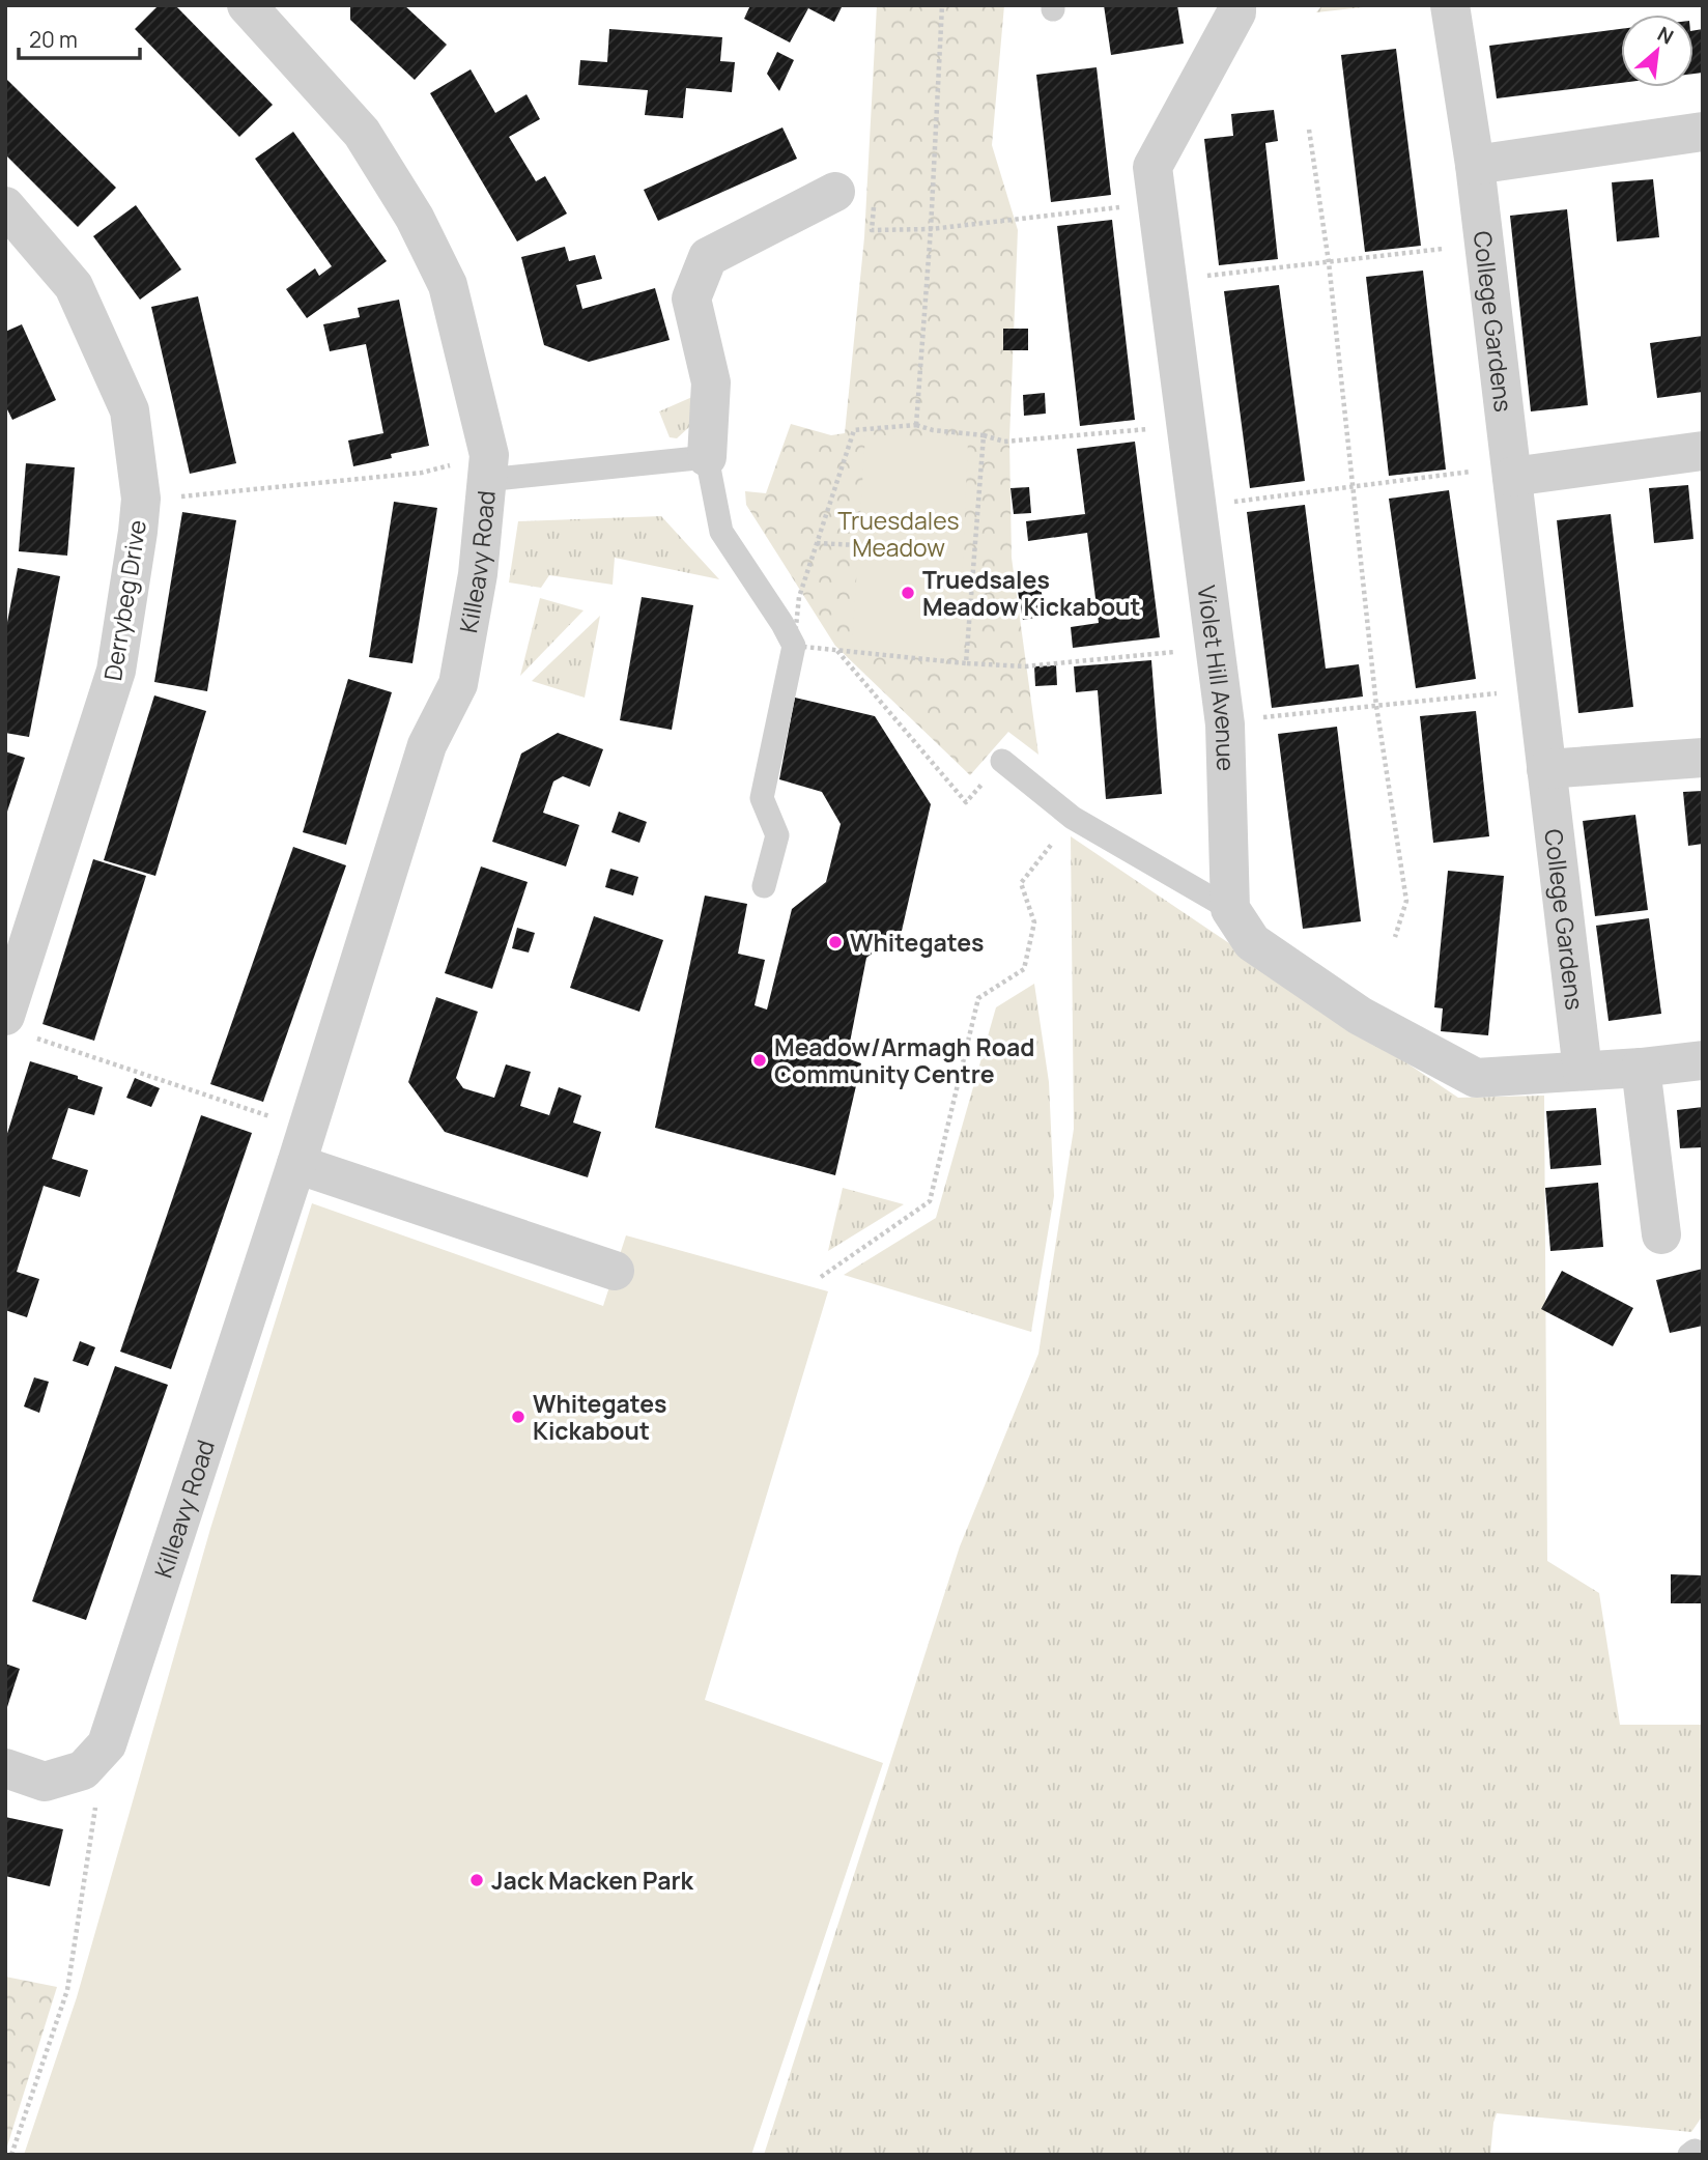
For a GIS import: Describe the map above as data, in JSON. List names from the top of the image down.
{
  "streets": {
    "street": [
      "College Gardens",
      "Killeavy Road",
      "Derrybeg Drive",
      "Violet Hill Avenue"
    ]
  },
  "parks": ["Truesdales Meadow"],
  "places": [
    "Truedsales Meadow Kickabout",
    "Whitegates",
    "Meadow/Armagh Road Community Centre",
    "Whitegates Kickabout",
    "Jack Macken Park"
  ],
  "scale_bar": "20 m",
  "north": "top right"
}
